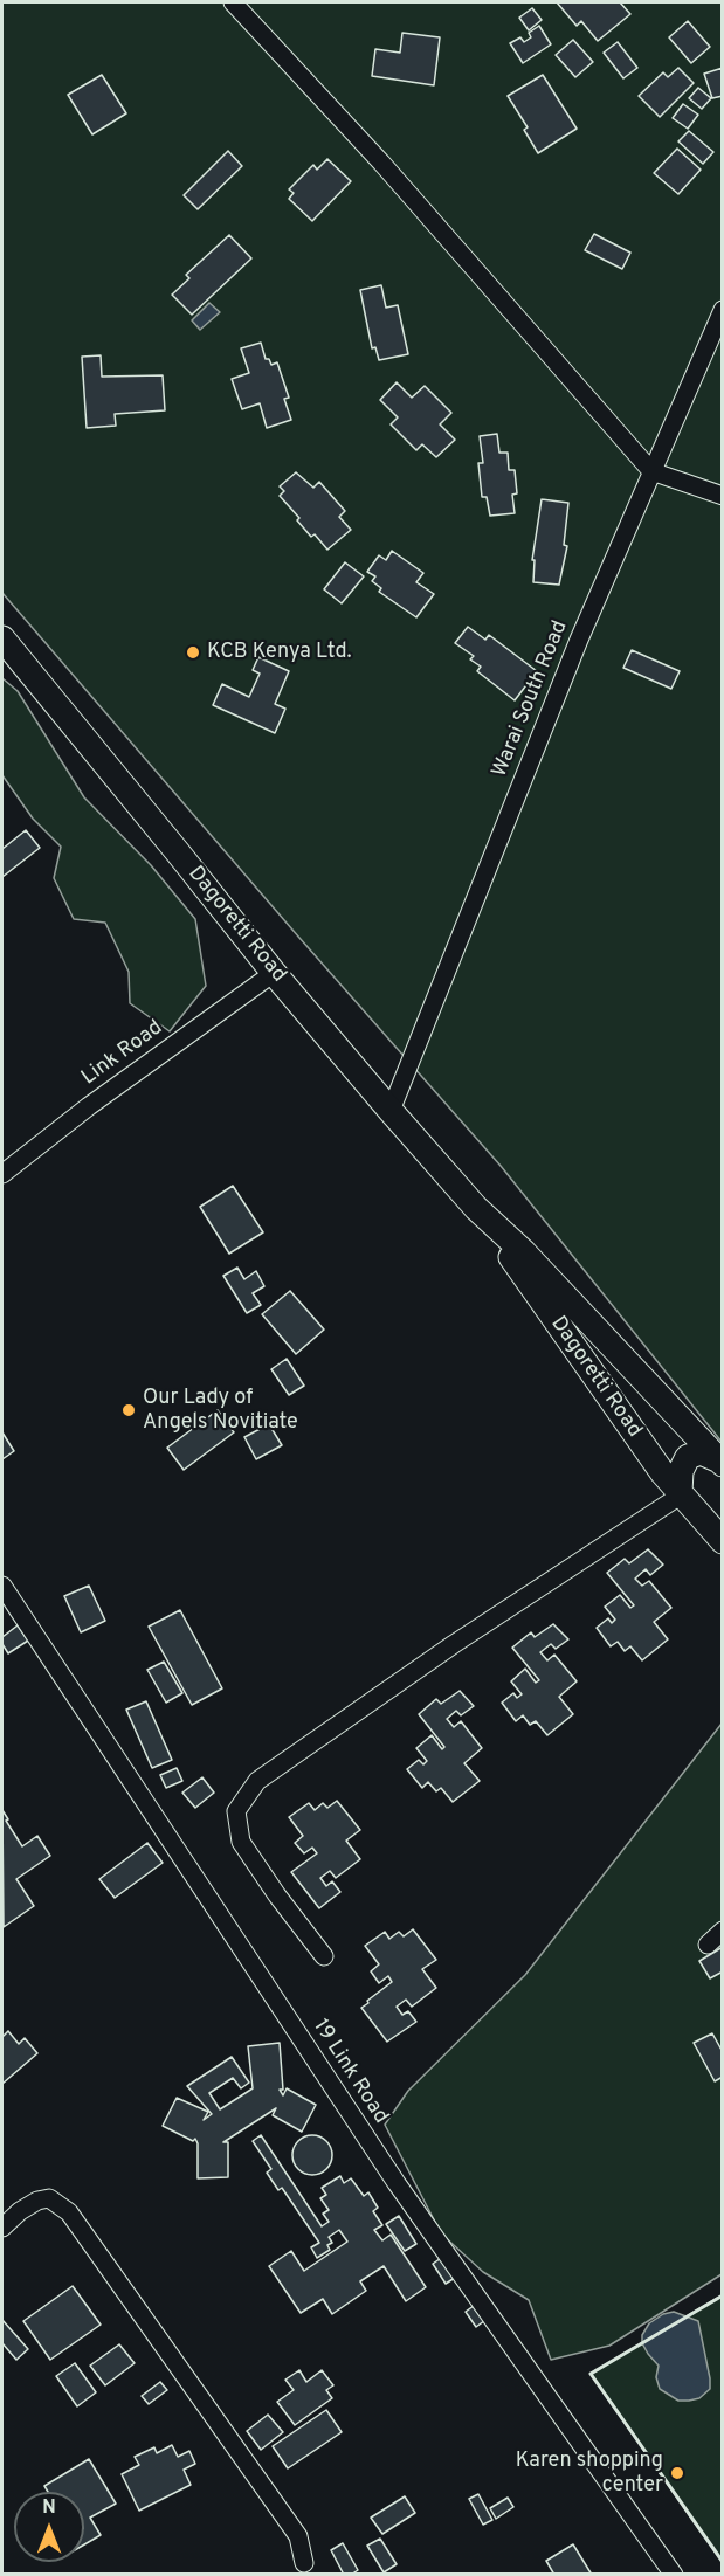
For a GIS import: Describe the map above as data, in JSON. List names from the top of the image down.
{
  "streets": {
    "main road": ["Dagoretti Road"],
    "street": ["Warai South Road", "Link Road", "19 Link Road"]
  },
  "crossings": [
    ["Warai South Road", "Dagoretti Road"],
    ["Dagoretti Road", "Link Road"]
  ],
  "places": ["KCB Kenya Ltd.", "Our Lady of Angels Novitiate", "Karen shopping center"],
  "north": "top"
}
